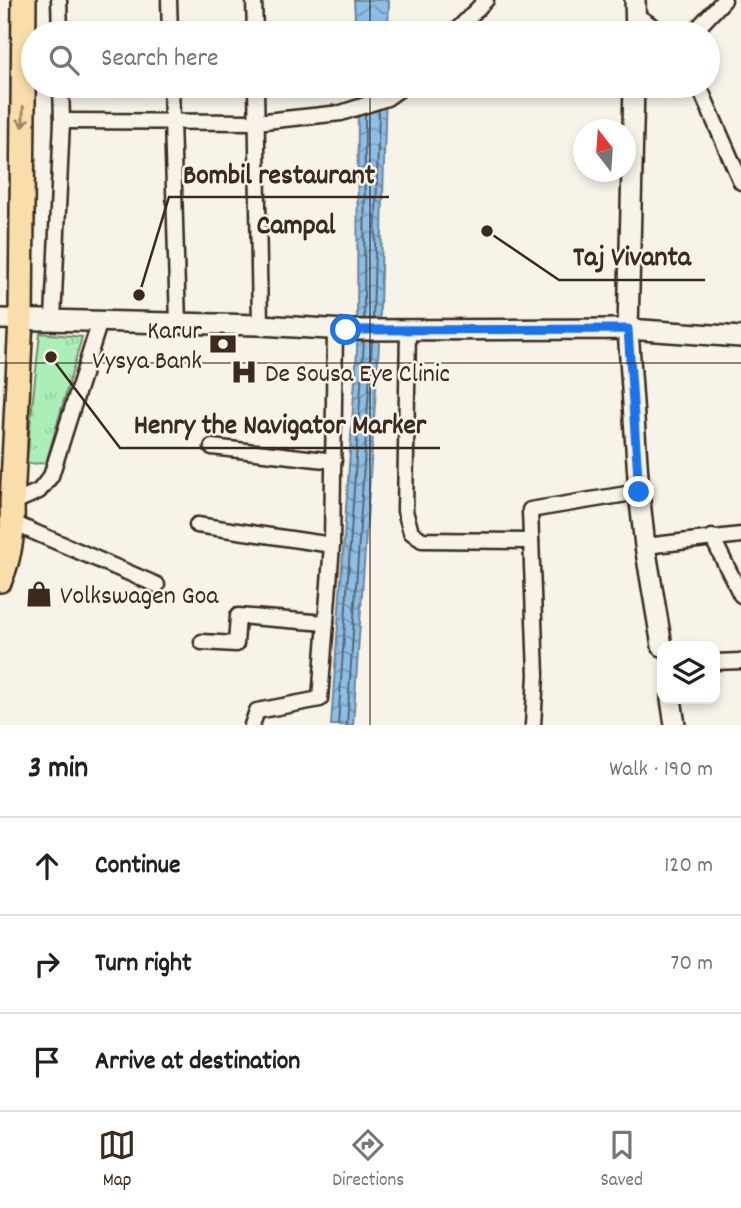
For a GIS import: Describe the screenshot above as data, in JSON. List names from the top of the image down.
{
  "districts": ["Campal"],
  "places": {
    "other": ["Taj Vivanta", "Bombil restaurant", "Henry the Navigator Marker"],
    "bank": ["Karur Vysya Bank"],
    "hospital": ["De Sousa Eye Clinic"],
    "shop": ["Volkswagen Goa"]
  },
  "north": "top",
  "page": {
    "search": "Search here",
    "heading": ["3 min", "Walk · 190 m"],
    "list": [
      ["Continue", "120 m"],
      ["Turn right", "70 m"],
      "Arrive at destination"
    ],
    "nav": ["Map", "Directions", "Saved"]
  }
}
